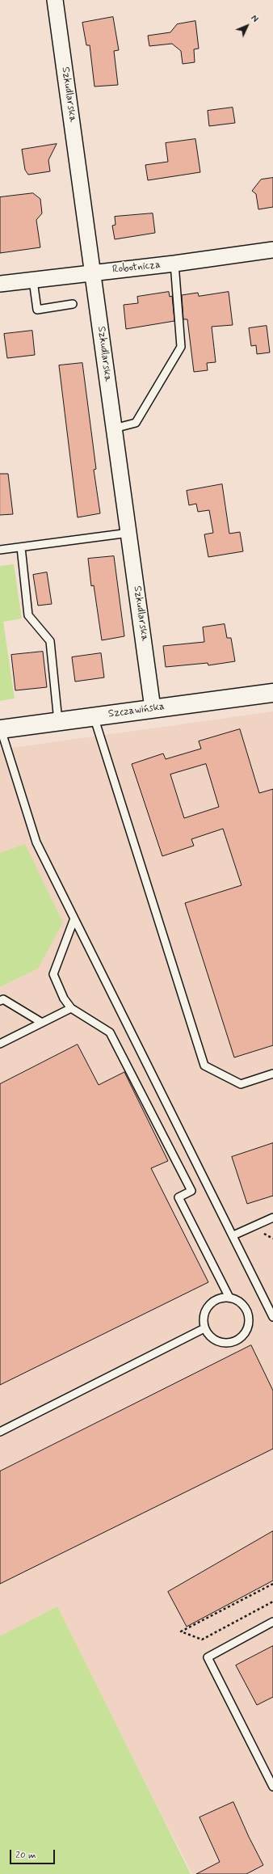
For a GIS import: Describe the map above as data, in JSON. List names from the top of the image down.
{
  "streets": {
    "street": ["Szkudlarska", "Robotnicza", "Szczawińska"]
  },
  "crossings": [
    ["Szkudlarska", "Robotnicza"],
    ["Szkudlarska", "Szczawińska"]
  ],
  "scale_bar": "20 m",
  "north": "top right"
}
